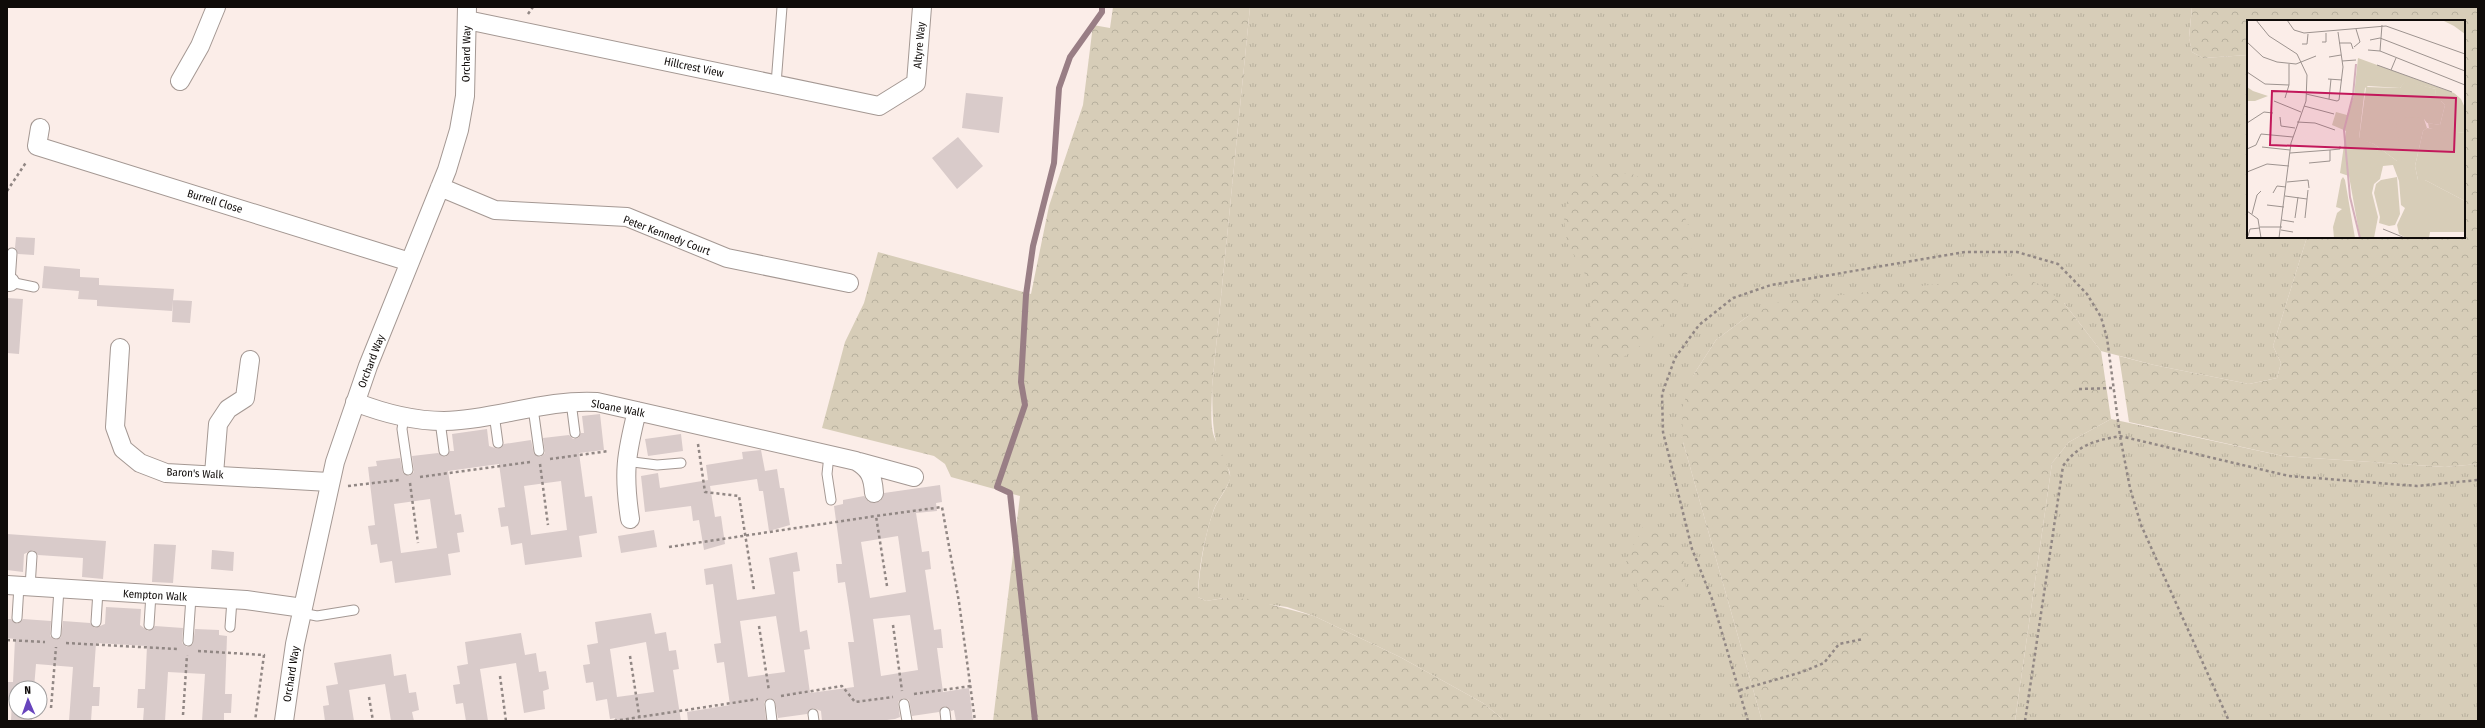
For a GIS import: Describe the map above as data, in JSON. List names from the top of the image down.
{
  "streets": {
    "street": [
      "Altyre Way",
      "Orchard Way",
      "Hillcrest View",
      "Burrell Close",
      "Peter Kennedy Court",
      "Sloane Walk",
      "Baron's Walk",
      "Kempton Walk"
    ]
  },
  "crossings": [
    ["Altyre Way", "Hillcrest View"],
    ["Orchard Way", "Hillcrest View"],
    ["Orchard Way", "Burrell Close"],
    ["Orchard Way", "Peter Kennedy Court"],
    ["Orchard Way", "Sloane Walk"],
    ["Orchard Way", "Baron's Walk"],
    ["Orchard Way", "Kempton Walk"]
  ],
  "north": "top"
}
